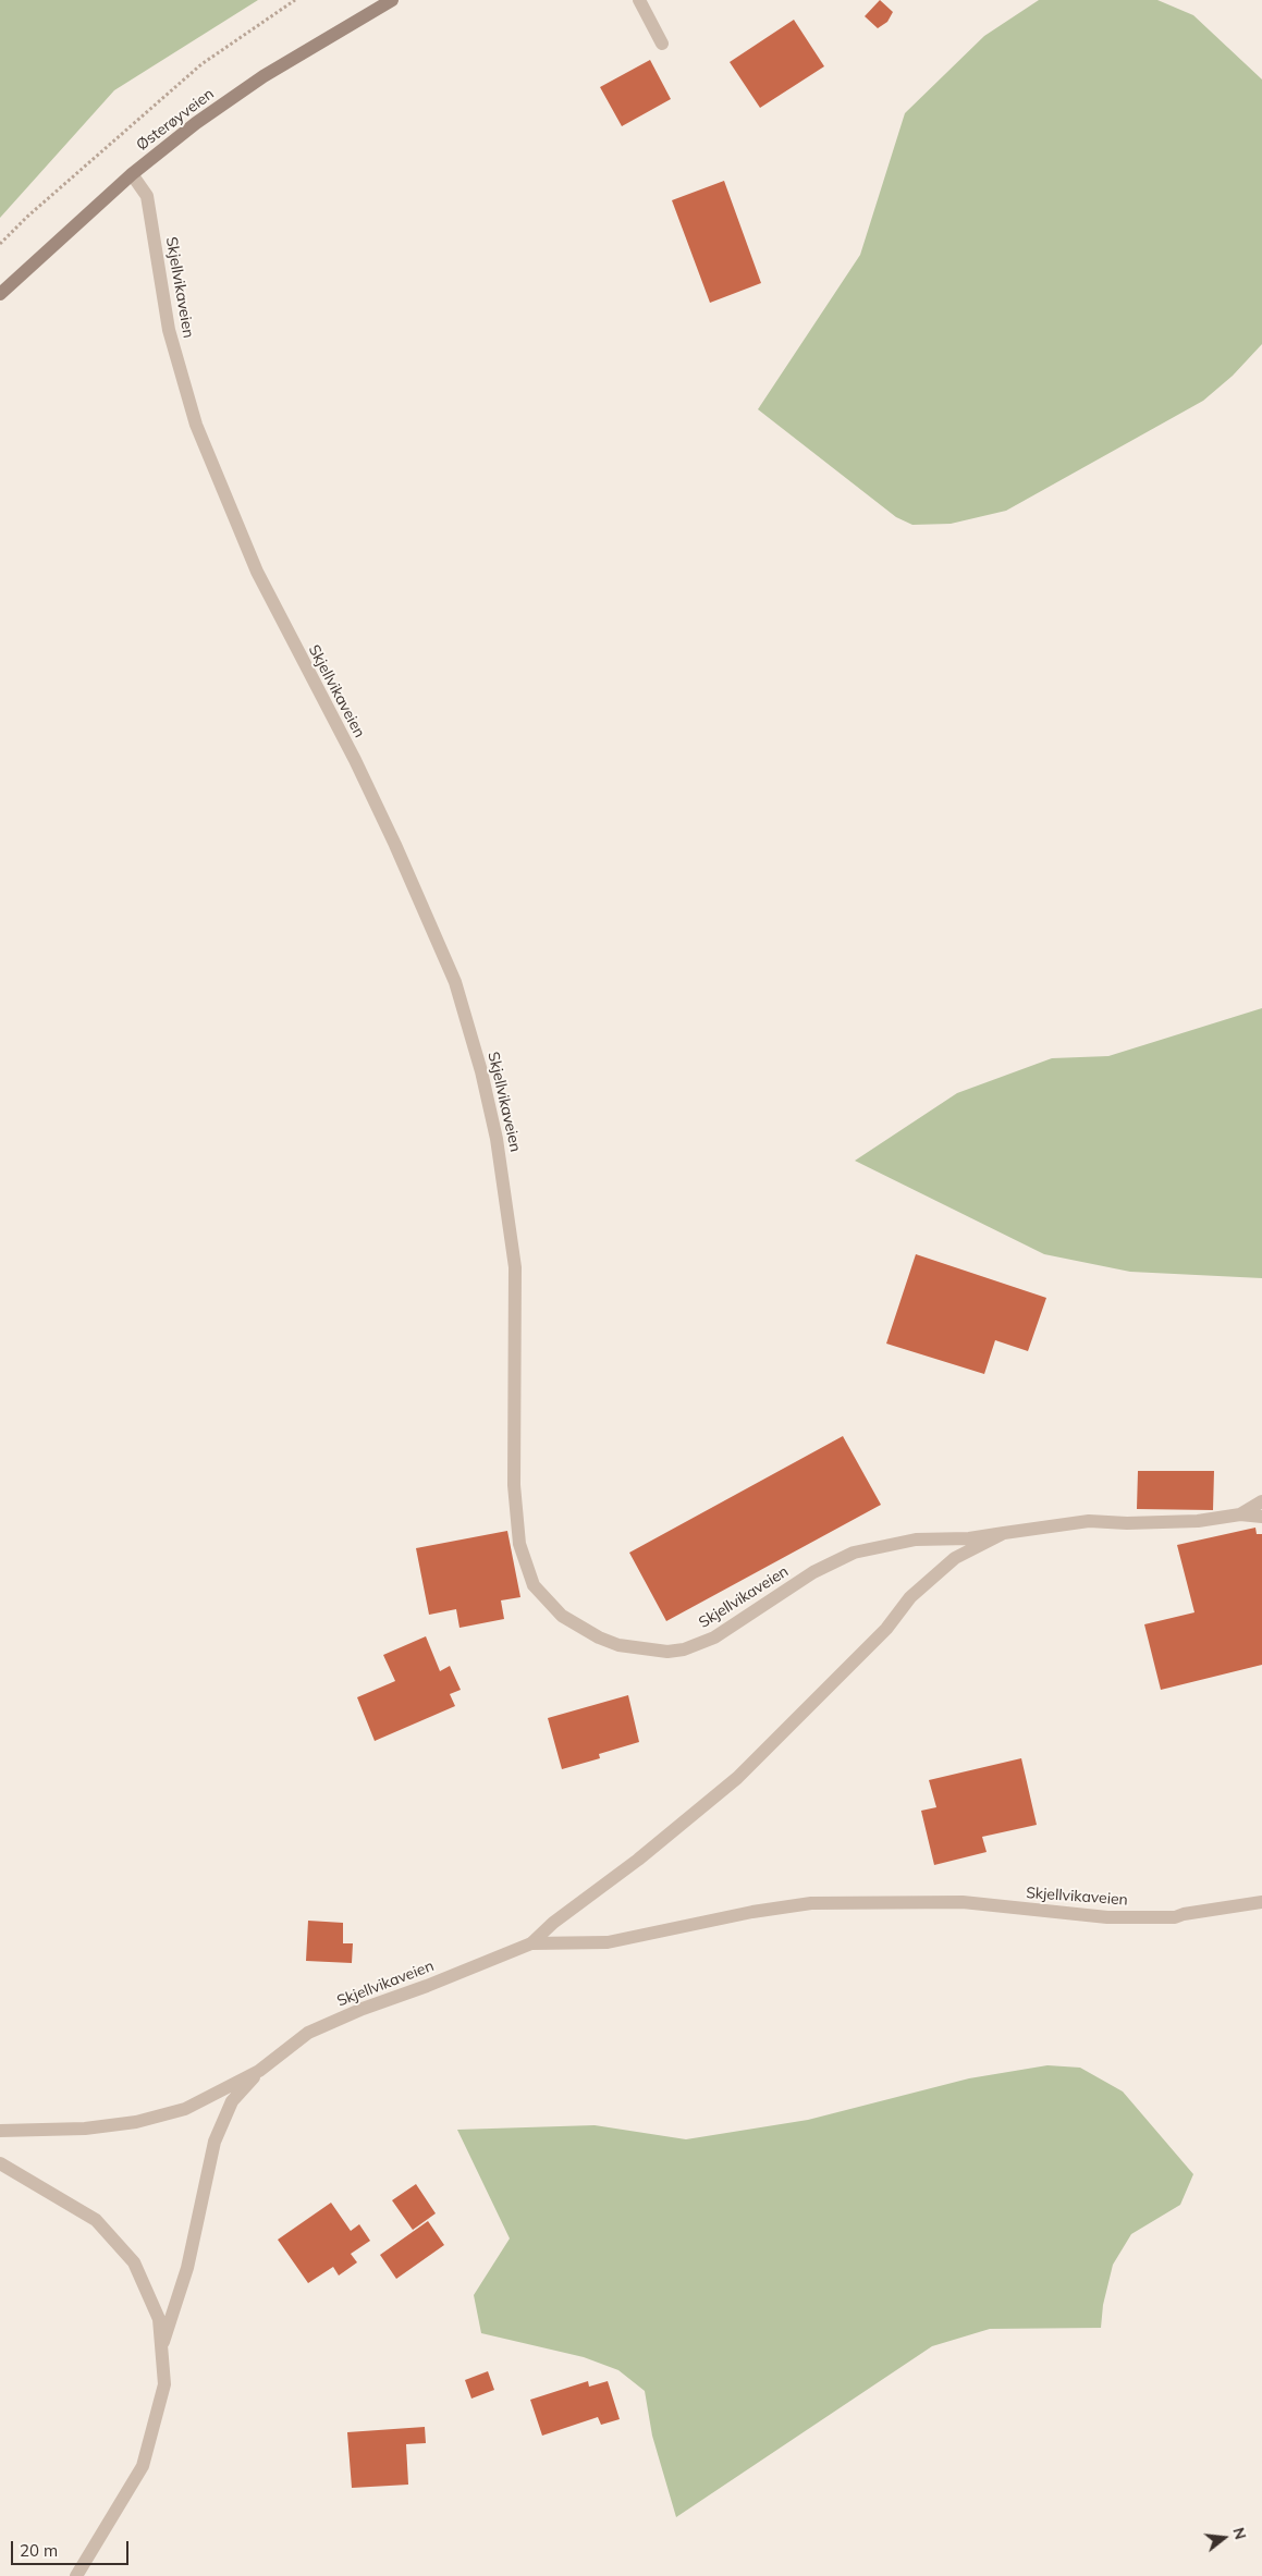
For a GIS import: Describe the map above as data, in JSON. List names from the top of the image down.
{
  "streets": {
    "main road": ["Østerøyveien"],
    "street": ["Skjellvikaveien"]
  },
  "crossings": [
    ["Østerøyveien", "Skjellvikaveien"]
  ],
  "scale_bar": "20 m",
  "north": "right"
}
